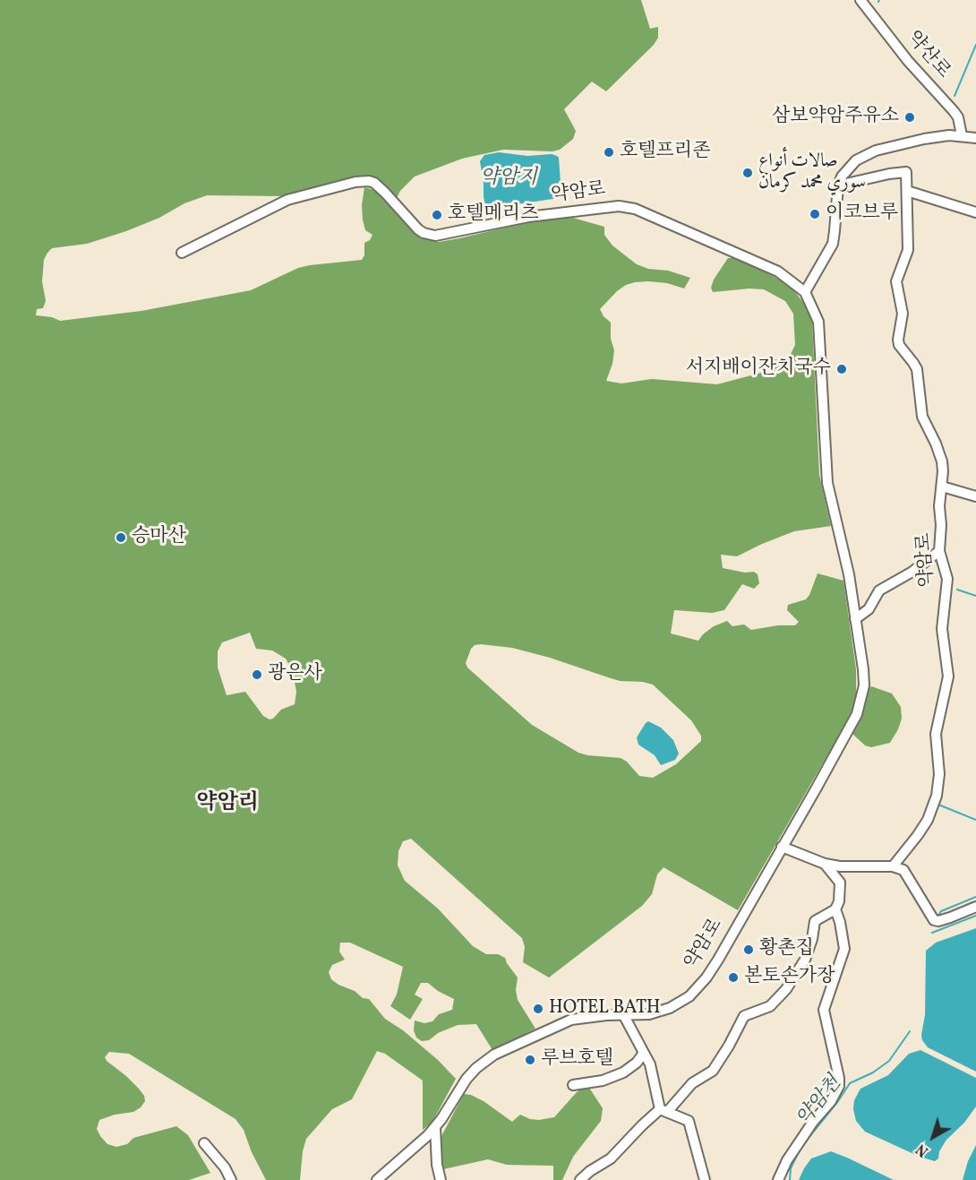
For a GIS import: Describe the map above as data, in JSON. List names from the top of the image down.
{
  "streets": {
    "street": ["약산로", "약암로"]
  },
  "districts": ["약암리"],
  "water": ["약암지", "약암천"],
  "places": [
    "삼보약암주유소",
    "호텔프리존",
    "صالات أنواع سوري محمد كرمان",
    "이코브루",
    "호텔메리츠",
    "서지배이잔치국수",
    "승마산",
    "광은사",
    "황촌집",
    "본토손가장",
    "HOTEL BATH",
    "루브호텔"
  ],
  "north": "bottom left"
}
